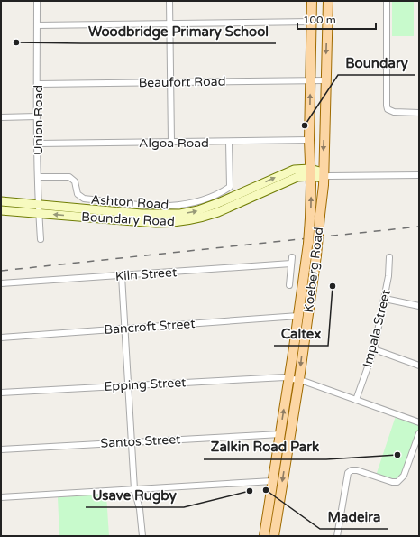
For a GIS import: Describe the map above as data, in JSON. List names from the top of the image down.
{
  "streets": {
    "main road": ["Boundary Road", "Koeberg Road"],
    "street": [
      "Beaufort Road",
      "Union Road",
      "Algoa Road",
      "Ashton Road",
      "Kiln Street",
      "Bancroft Street",
      "Impala Street",
      "Epping Street",
      "Santos Street"
    ]
  },
  "crossings": [
    ["Beaufort Road", "Union Road"],
    ["Beaufort Road", "Koeberg Road"],
    ["Union Road", "Algoa Road"],
    ["Union Road", "Ashton Road"],
    ["Union Road", "Boundary Road"],
    ["Algoa Road", "Ashton Road"],
    ["Algoa Road", "Koeberg Road"],
    ["Boundary Road", "Koeberg Road"],
    ["Koeberg Road", "Bancroft Street"],
    ["Koeberg Road", "Epping Street"],
    ["Koeberg Road", "Santos Street"],
    ["Impala Street", "Epping Street"]
  ],
  "places": [
    "Woodbridge Primary School",
    "Boundary",
    "Caltex",
    "Zalkin Road Park",
    "Madeira",
    "Usave Rugby"
  ],
  "scale_bar": "100 m"
}
